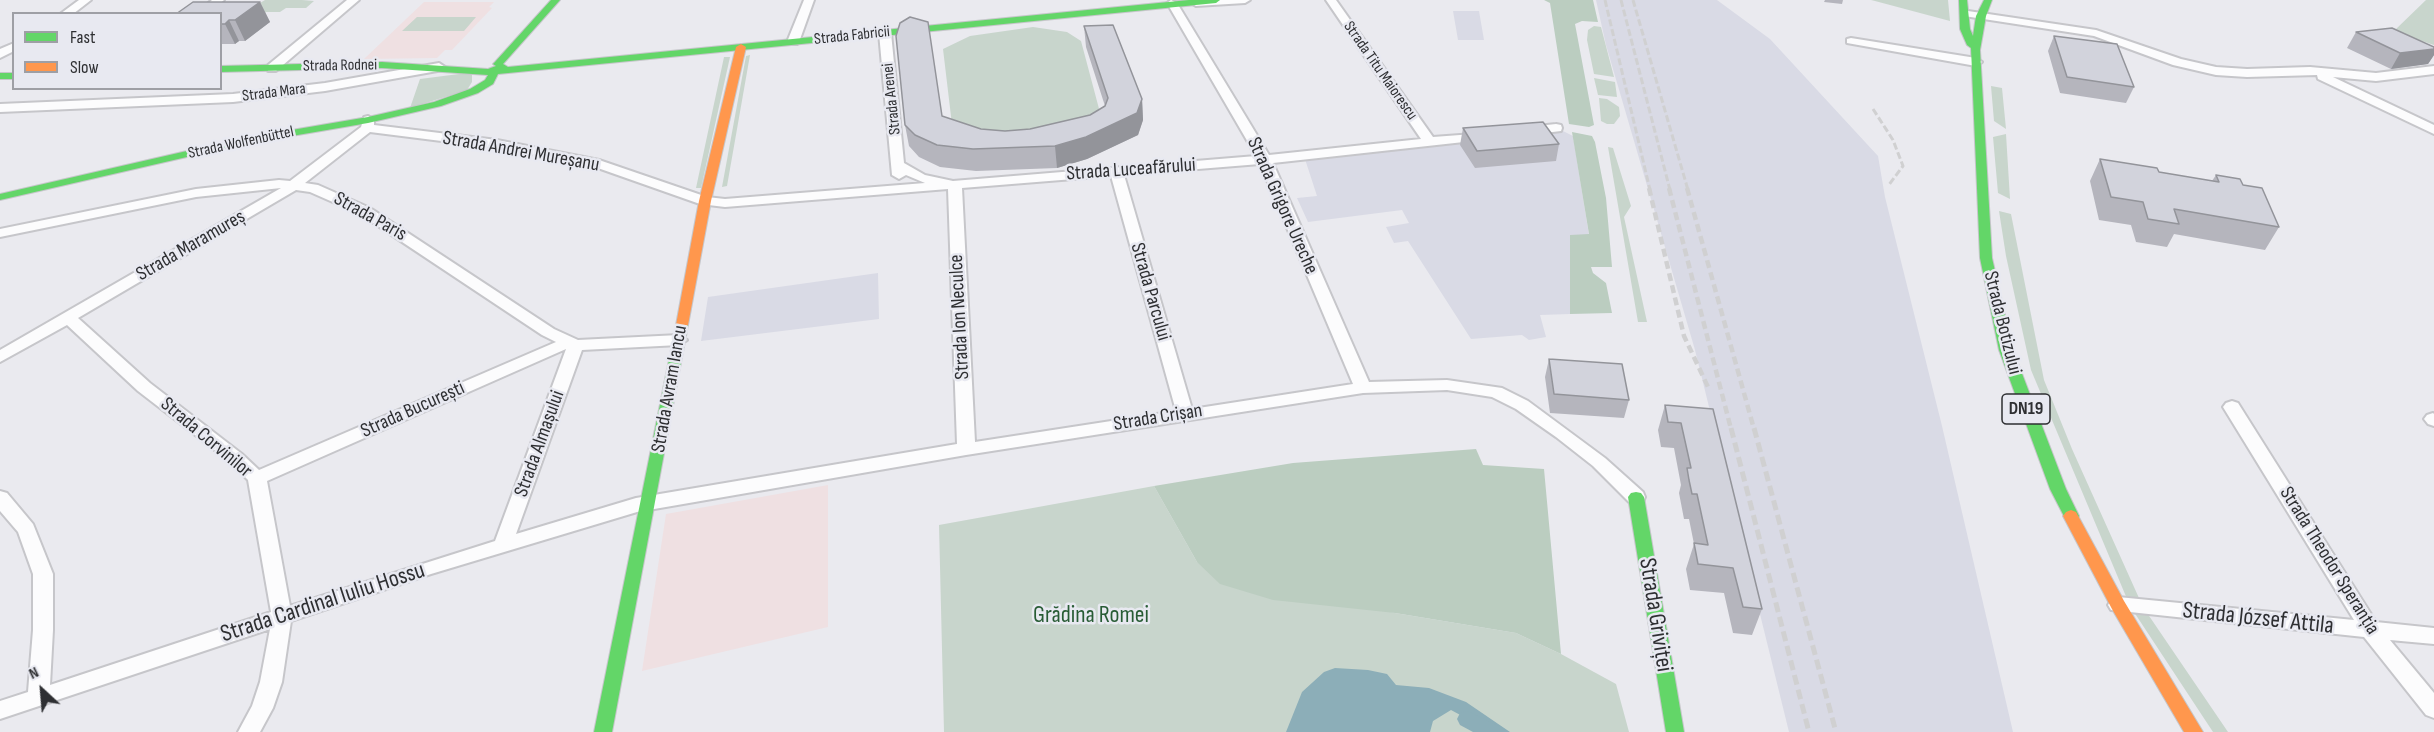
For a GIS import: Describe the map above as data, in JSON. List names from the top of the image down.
{
  "streets": {
    "main road": [
      "Strada Fabricii",
      "Strada Rodnei",
      "Strada Wolfenbüttel",
      "Strada Botizului",
      "Strada Avram Iancu",
      "DN19",
      "Strada Griviței"
    ],
    "street": [
      "Strada Titu Maiorescu",
      "Strada Mara",
      "Strada Arenei",
      "Strada Andrei Mureșanu",
      "Strada Luceafărului",
      "Strada Grigore Ureche",
      "Strada Paris",
      "Strada Maramureș",
      "Strada Parcului",
      "Strada Ion Neculce",
      "Strada București",
      "Strada Crișan",
      "Strada Corvinilor",
      "Strada Almașului",
      "Strada Theodor Speranția",
      "Strada Cardinal Iuliu Hossu",
      "Strada József Attila"
    ]
  },
  "crossings": [
    ["Strada Fabricii", "Strada Rodnei"],
    ["Strada Fabricii", "Strada Arenei"],
    ["Strada Fabricii", "Strada Wolfenbüttel"],
    ["Strada Fabricii", "Strada Grigore Ureche"],
    ["Strada Fabricii", "Strada Avram Iancu"],
    ["Strada Rodnei", "Strada Mara"],
    ["Strada Rodnei", "Strada Wolfenbüttel"],
    ["Strada Titu Maiorescu", "Strada Luceafărului"],
    ["Strada Arenei", "Strada Luceafărului"],
    ["Strada Wolfenbüttel", "Strada Andrei Mureșanu"],
    ["Strada Wolfenbüttel", "Strada Maramureș"],
    ["Strada Andrei Mureșanu", "Strada Luceafărului"],
    ["Strada Andrei Mureșanu", "Strada Maramureș"],
    ["Strada Andrei Mureșanu", "Strada Avram Iancu"],
    ["Strada Luceafărului", "Strada Grigore Ureche"],
    ["Strada Luceafărului", "Strada Parcului"],
    ["Strada Luceafărului", "Strada Ion Neculce"],
    ["Strada Luceafărului", "Strada Avram Iancu"],
    ["Strada Grigore Ureche", "Strada Crișan"],
    ["Strada Paris", "Strada Maramureș"],
    ["Strada Paris", "Strada București"],
    ["Strada Paris", "Strada Almașului"],
    ["Strada Maramureș", "Strada Corvinilor"],
    ["Strada Parcului", "Strada Crișan"],
    ["Strada Ion Neculce", "Strada Crișan"],
    ["Strada Botizului", "Strada József Attila"],
    ["Strada Avram Iancu", "Strada Crișan"],
    ["Strada Avram Iancu", "Strada Cardinal Iuliu Hossu"],
    ["Strada București", "Strada Corvinilor"],
    ["Strada București", "Strada Almașului"],
    ["Strada Crișan", "Strada Cardinal Iuliu Hossu"],
    ["Strada Crișan", "Strada Griviței"],
    ["Strada Corvinilor", "Strada Cardinal Iuliu Hossu"],
    ["Strada Almașului", "Strada Cardinal Iuliu Hossu"],
    ["Strada Theodor Speranția", "Strada József Attila"]
  ],
  "parks": ["Grădina Romei"],
  "legend": ["Fast", "Slow"],
  "north": "top left"
}
